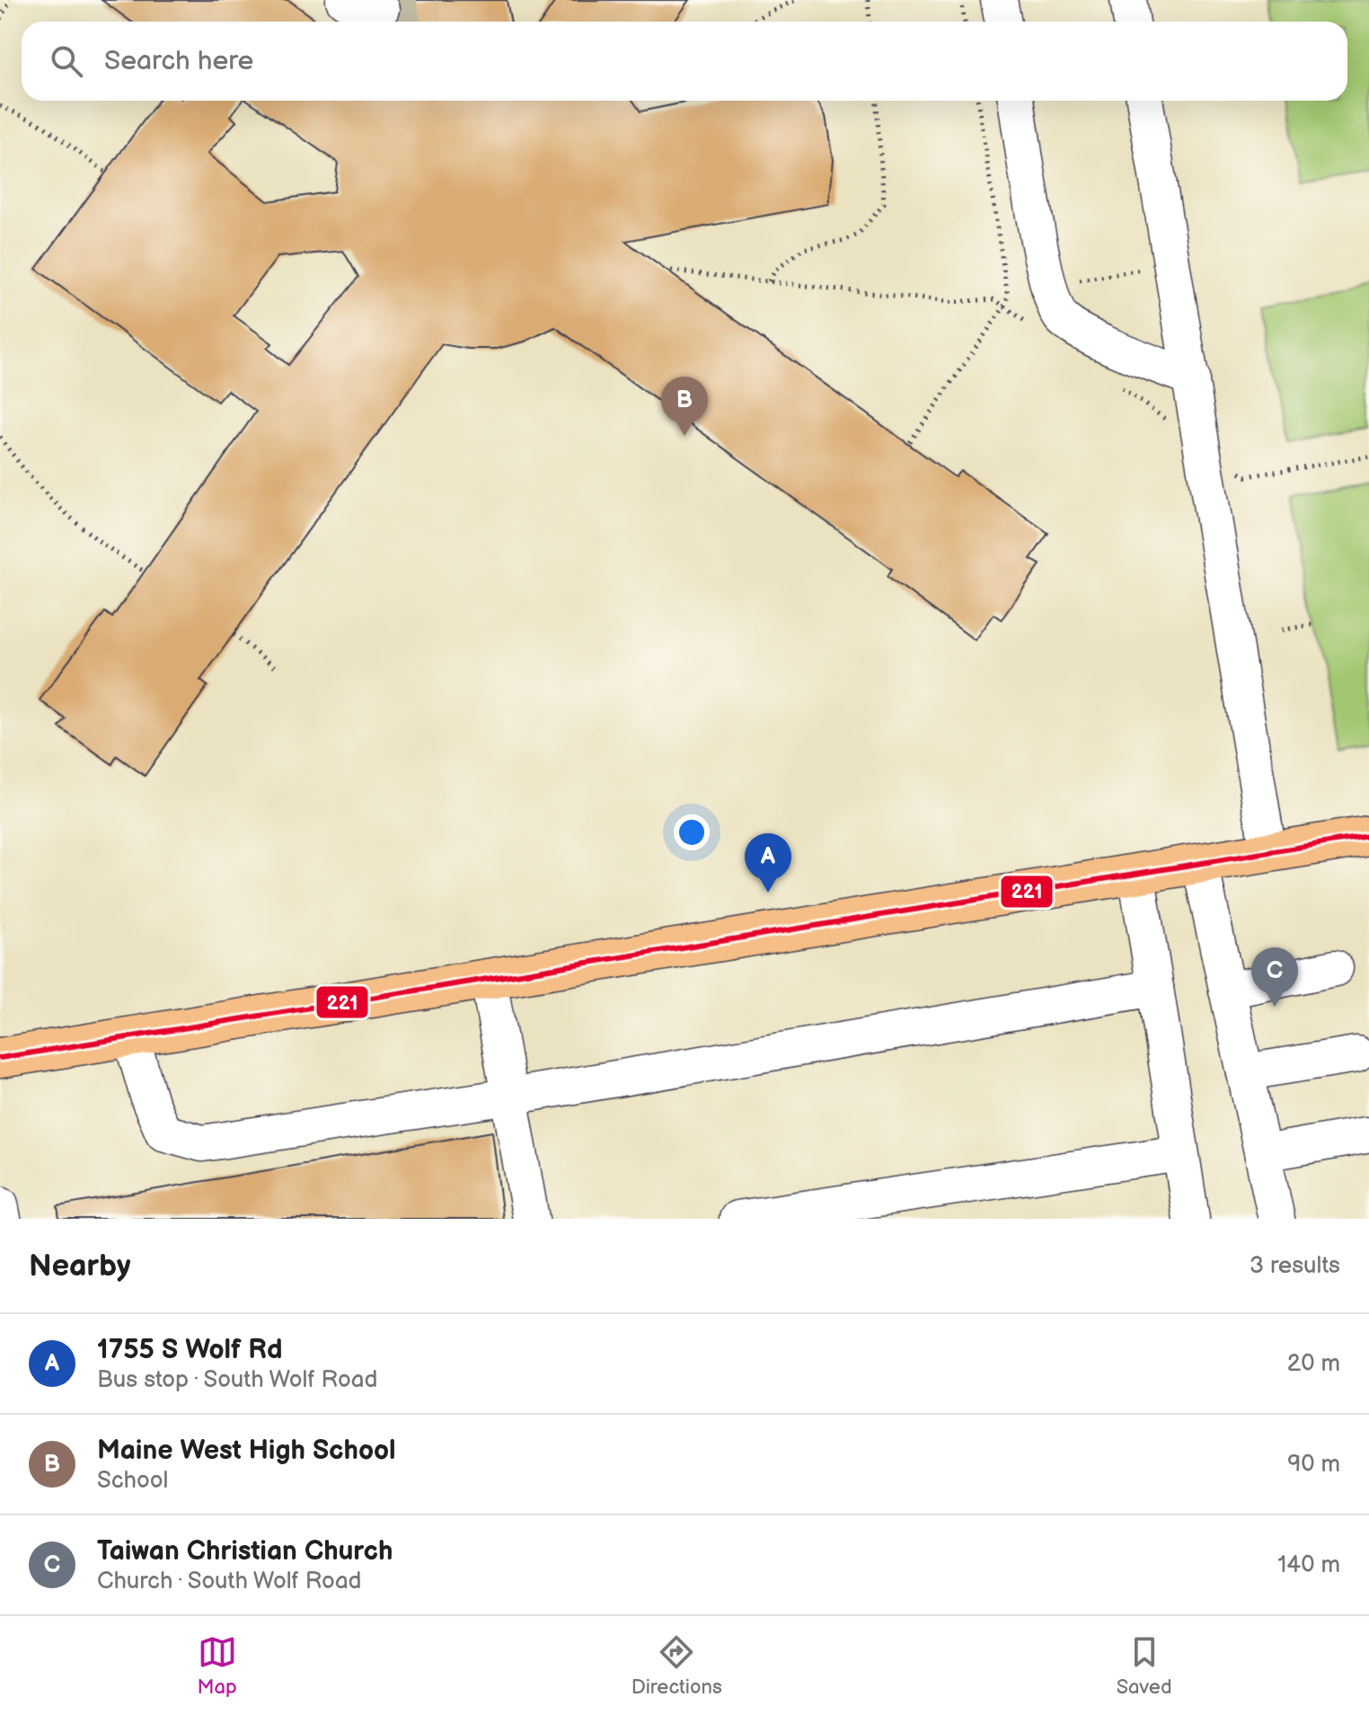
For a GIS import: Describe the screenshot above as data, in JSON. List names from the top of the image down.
{
  "lines": ["transit line 221"],
  "page": {
    "search": "Search here",
    "pins": ["B", "A", "C"],
    "heading": ["Nearby", "3 results"],
    "list": [
      {
        "mark": "A",
        "name": "1755 S Wolf Rd",
        "note": "Bus stop · South Wolf Road",
        "value": "20 m"
      },
      {
        "mark": "B",
        "name": "Maine West High School",
        "note": "School",
        "value": "90 m"
      },
      {
        "mark": "C",
        "name": "Taiwan Christian Church",
        "note": "Church · South Wolf Road",
        "value": "140 m"
      }
    ],
    "nav": ["Map", "Directions", "Saved"]
  }
}
